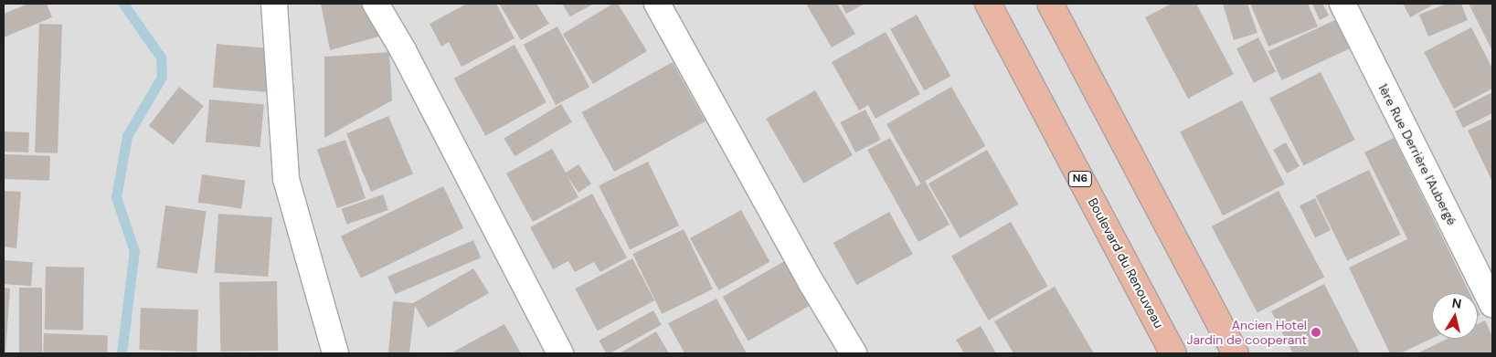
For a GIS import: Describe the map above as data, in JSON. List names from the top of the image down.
{
  "streets": {
    "highway": ["N6", "Boulevard du Renouveau"],
    "street": ["1ère Rue Derrière l'Aubergé"]
  },
  "places": ["Ancien Hotel Jardin de cooperant"],
  "north": "top"
}
